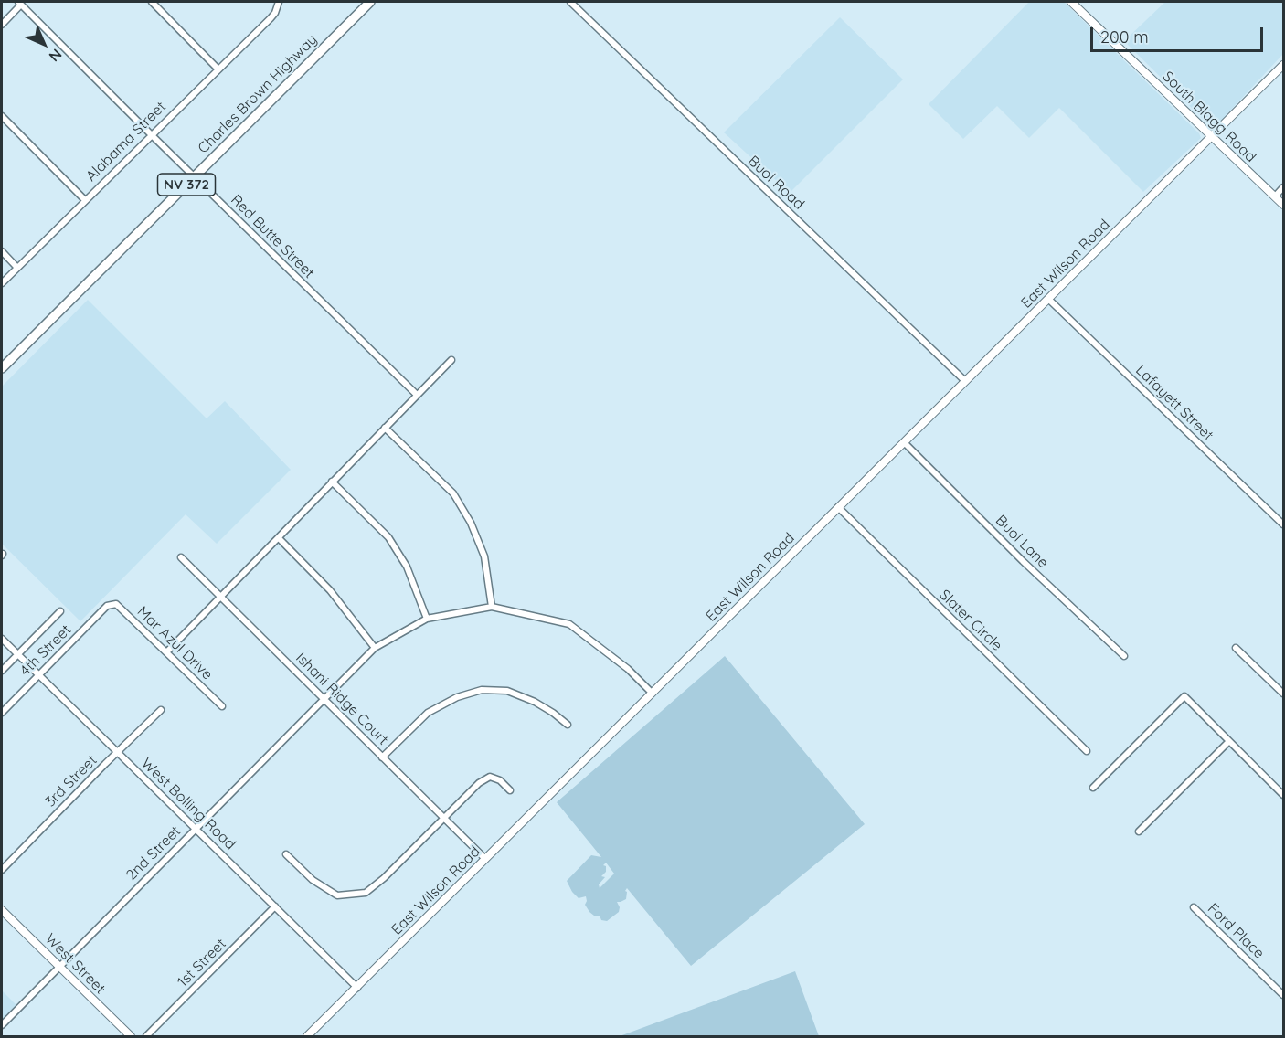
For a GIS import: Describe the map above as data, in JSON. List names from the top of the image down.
{
  "streets": {
    "main road": ["Charles Brown Highway", "NV 372"],
    "street": [
      "South Blagg Road",
      "Alabama Street",
      "Buol Road",
      "Red Butte Street",
      "East Wilson Road",
      "Lafayett Street",
      "Buol Lane",
      "Slater Circle",
      "Mar Azul Drive",
      "4th Street",
      "Ishani Ridge Court",
      "3rd Street",
      "West Bolling Road",
      "2nd Street",
      "Ford Place",
      "1st Street",
      "West Street"
    ]
  },
  "crossings": [
    ["Charles Brown Highway", "Red Butte Street"],
    ["South Blagg Road", "East Wilson Road"],
    ["Alabama Street", "Red Butte Street"],
    ["Buol Road", "East Wilson Road"],
    ["East Wilson Road", "Lafayett Street"],
    ["East Wilson Road", "Buol Lane"],
    ["East Wilson Road", "Slater Circle"],
    ["East Wilson Road", "Ishani Ridge Court"],
    ["East Wilson Road", "West Bolling Road"],
    ["Mar Azul Drive", "4th Street"],
    ["4th Street", "West Bolling Road"],
    ["Ishani Ridge Court", "2nd Street"],
    ["3rd Street", "West Bolling Road"],
    ["West Bolling Road", "2nd Street"],
    ["West Bolling Road", "1st Street"],
    ["2nd Street", "West Street"]
  ],
  "scale_bar": "200 m",
  "north": "bottom right"
}
